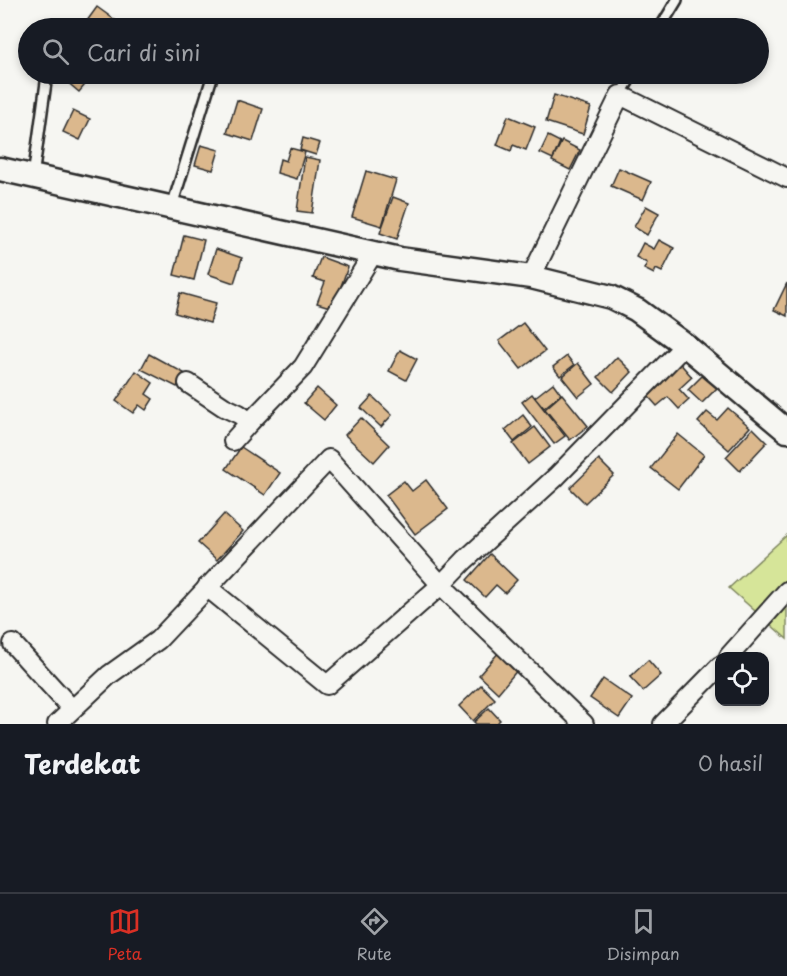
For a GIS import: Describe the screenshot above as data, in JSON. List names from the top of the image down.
{
  "page": {
    "search": "Cari di sini",
    "heading": ["Terdekat", "0 hasil"],
    "nav": ["Peta", "Rute", "Disimpan"]
  }
}
